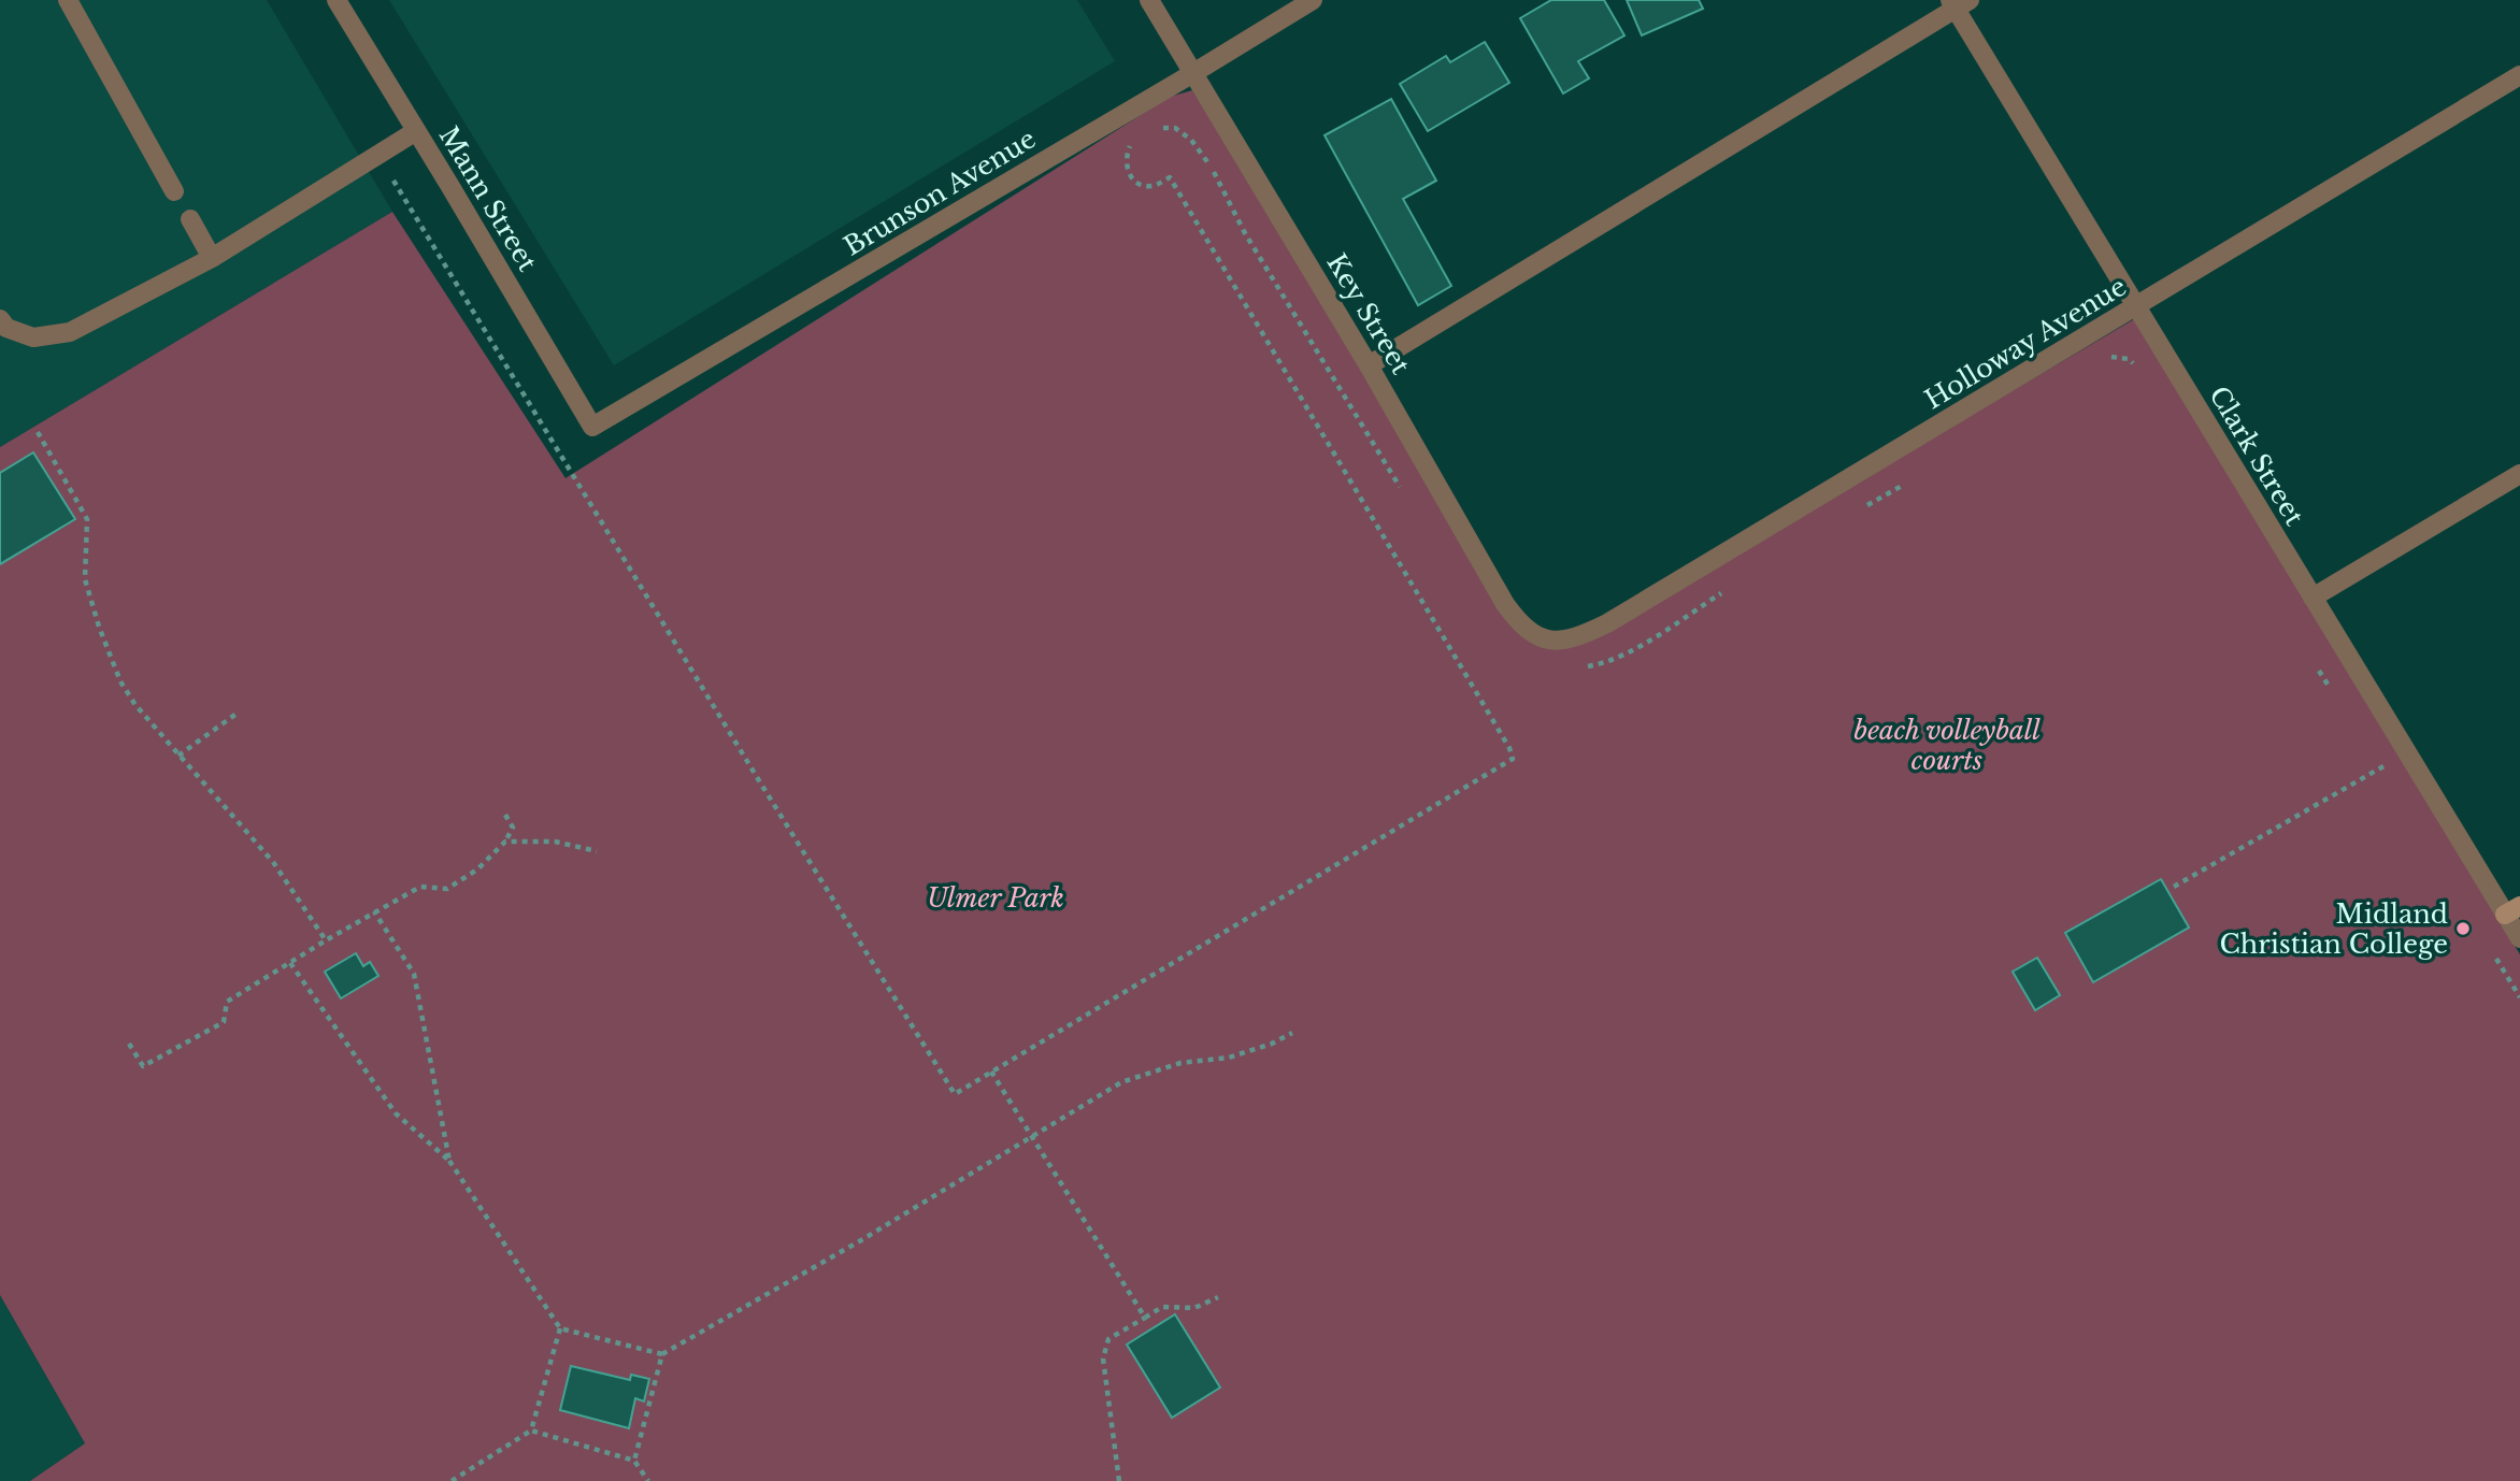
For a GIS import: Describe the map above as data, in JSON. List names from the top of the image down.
{
  "streets": {
    "street": [
      "Brunson Avenue",
      "Mann Street",
      "Key Street",
      "Holloway Avenue",
      "Clark Street"
    ]
  },
  "crossings": [
    ["Brunson Avenue", "Mann Street"],
    ["Brunson Avenue", "Key Street"],
    ["Key Street", "Holloway Avenue"],
    ["Holloway Avenue", "Clark Street"]
  ],
  "parks": ["beach volleyball courts", "Ulmer Park"],
  "places": ["Midland Christian College"]
}
